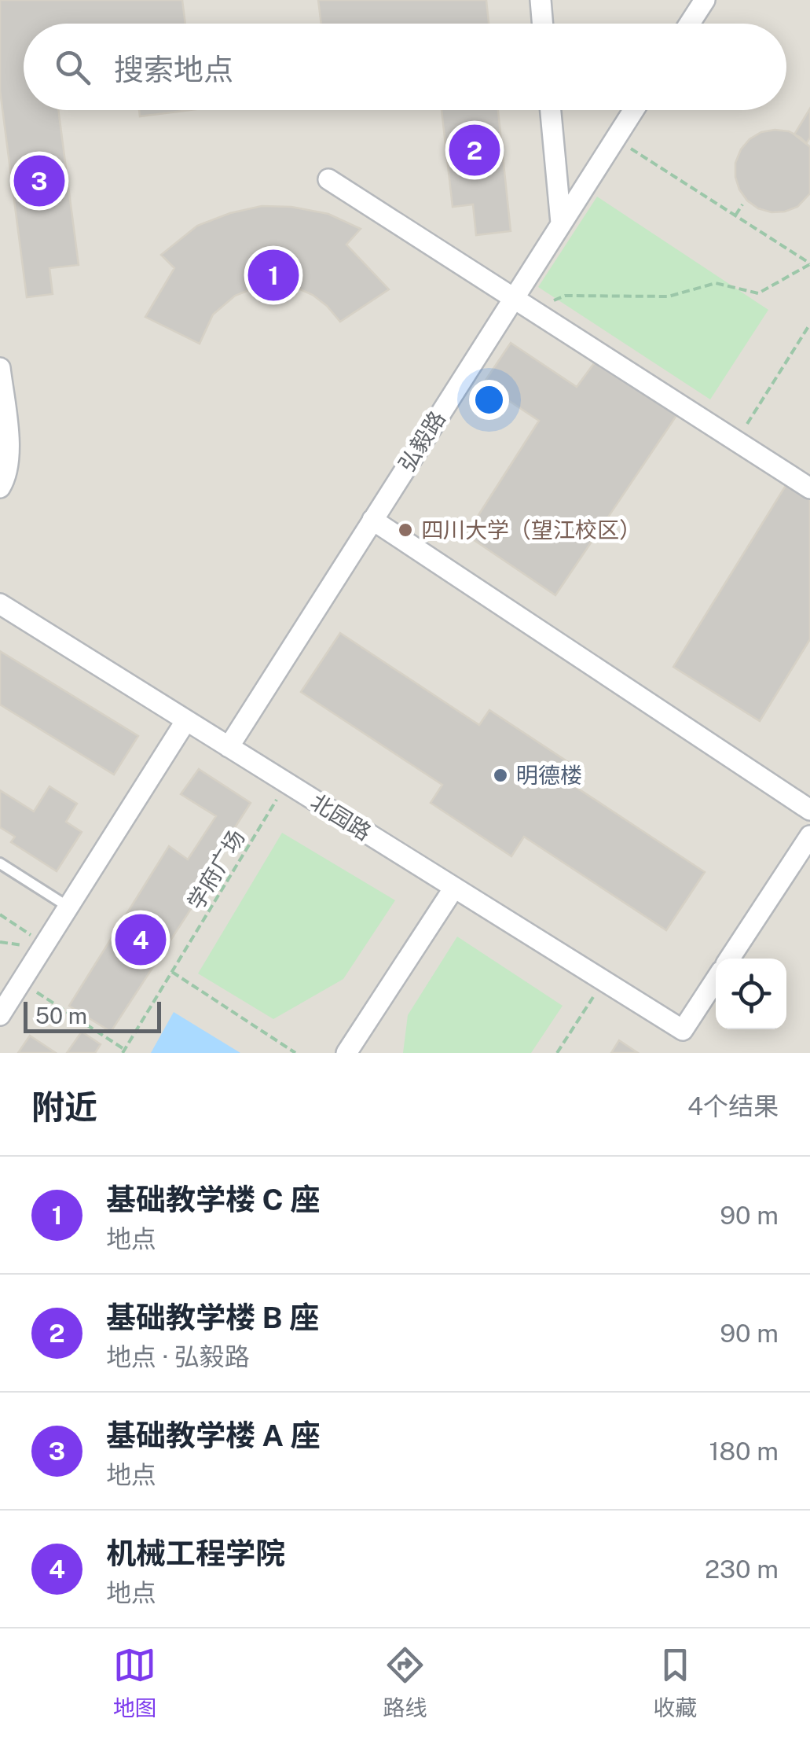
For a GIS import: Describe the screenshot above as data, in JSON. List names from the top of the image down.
{
  "streets": {
    "street": ["弘毅路", "北园路"],
    "path": ["学府广场"]
  },
  "crossings": [
    ["弘毅路", "北园路"],
    ["北园路", "学府广场"]
  ],
  "places": ["四川大学（望江校区）", "明德楼"],
  "scale_bar": "50 m",
  "page": {
    "search": "搜索地点",
    "pins": [
      "2",
      "3",
      "1",
      "4"
    ],
    "scale": "50 m",
    "heading": ["附近", "4个结果"],
    "list": [
      {
        "mark": "1",
        "name": "基础教学楼 C 座",
        "note": "地点",
        "value": "90 m"
      },
      {
        "mark": "2",
        "name": "基础教学楼 B 座",
        "note": "地点 · 弘毅路",
        "value": "90 m"
      },
      {
        "mark": "3",
        "name": "基础教学楼 A 座",
        "note": "地点",
        "value": "180 m"
      },
      {
        "mark": "4",
        "name": "机械工程学院",
        "note": "地点",
        "value": "230 m"
      }
    ],
    "nav": ["地图", "路线", "收藏"]
  }
}
